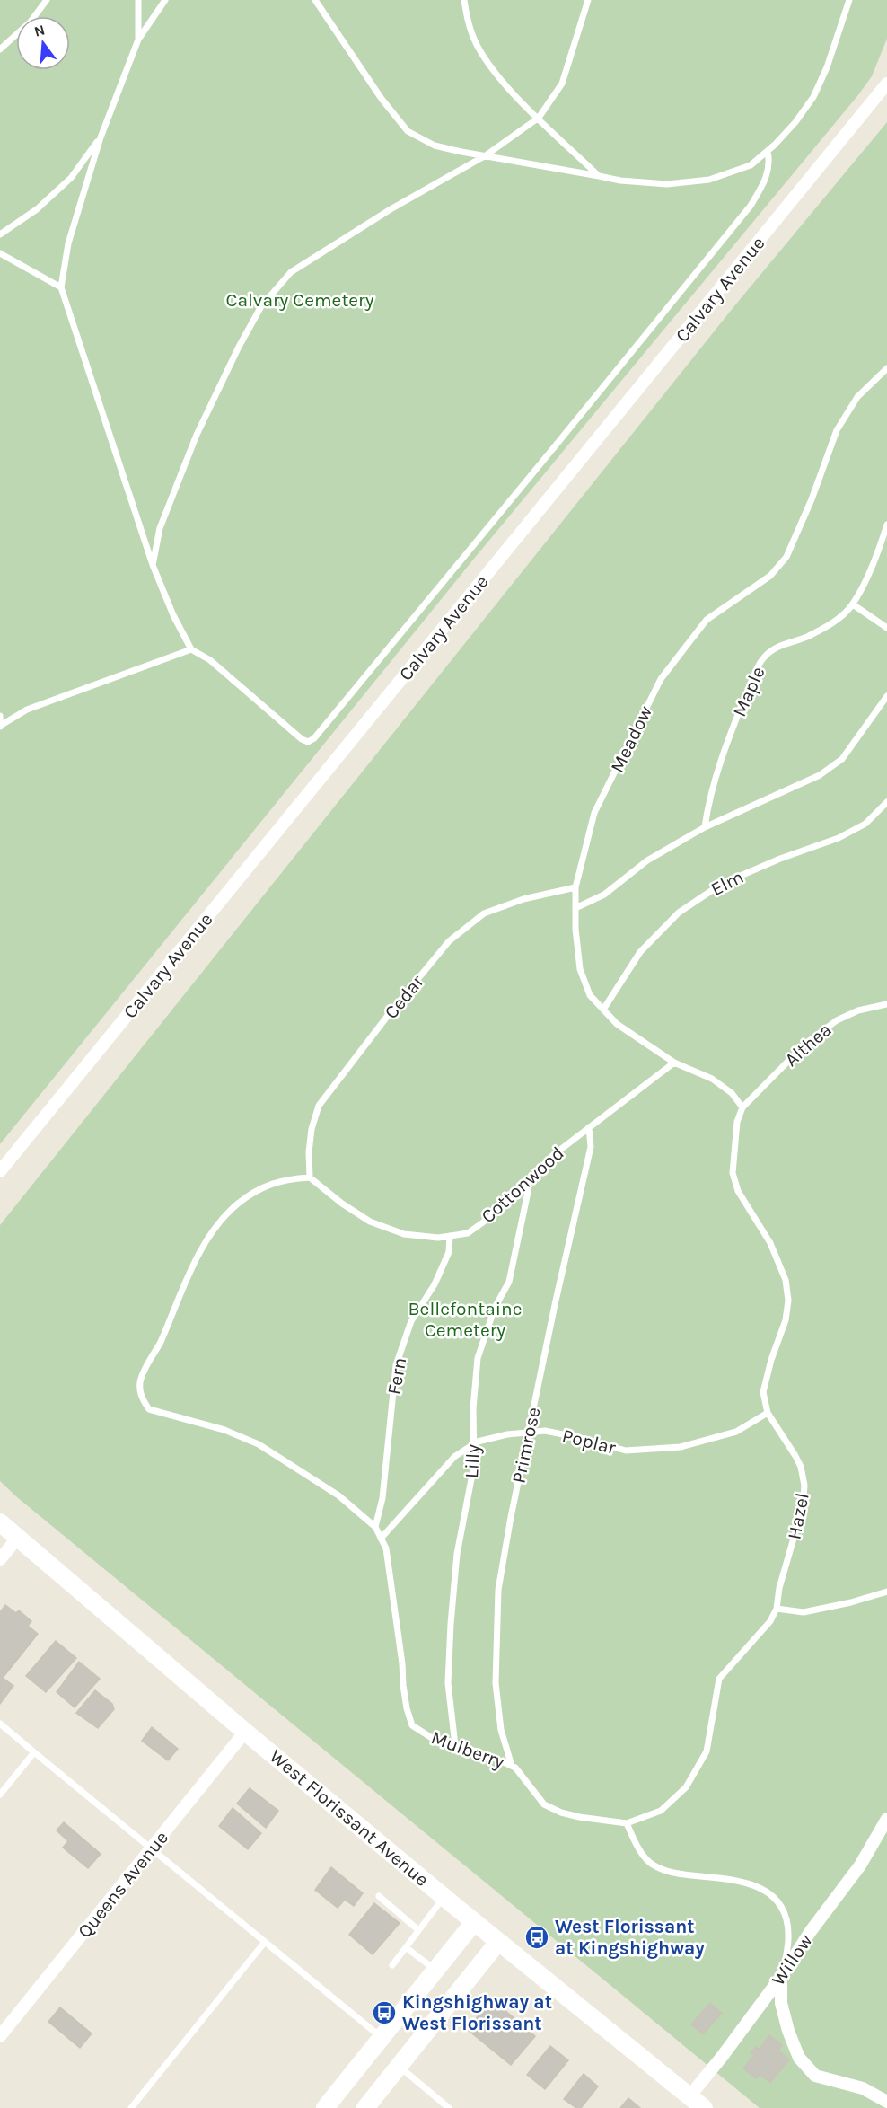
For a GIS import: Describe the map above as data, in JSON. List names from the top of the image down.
{
  "streets": {
    "main road": ["West Florissant Avenue"],
    "street": ["Calvary Avenue", "Queens Avenue", "Willow"],
    "lane": [
      "Maple",
      "Meadow",
      "Elm",
      "Cedar",
      "Althea",
      "Cottonwood",
      "Fern",
      "Poplar",
      "Primrose",
      "Lilly",
      "Hazel",
      "Mulberry"
    ]
  },
  "crossings": [
    ["Meadow", "Elm"],
    ["Meadow", "Cedar"],
    ["Meadow", "Althea"],
    ["Meadow", "Cottonwood"],
    ["Meadow", "Hazel"],
    ["Cedar", "Cottonwood"],
    ["Cedar", "Mulberry"],
    ["Althea", "Hazel"],
    ["Cottonwood", "Fern"],
    ["Cottonwood", "Primrose"],
    ["Cottonwood", "Lilly"],
    ["Cottonwood", "Mulberry"],
    ["Fern", "Mulberry"],
    ["Poplar", "Primrose"],
    ["Poplar", "Lilly"],
    ["Poplar", "Hazel"],
    ["Poplar", "Mulberry"],
    ["Primrose", "Mulberry"],
    ["Lilly", "Mulberry"],
    ["Hazel", "Mulberry"],
    ["West Florissant Avenue", "Queens Avenue"],
    ["West Florissant Avenue", "Willow"]
  ],
  "parks": ["Calvary Cemetery", "Bellefontaine Cemetery"],
  "places": {
    "bus stop": ["West Florissant at Kingshighway", "Kingshighway at West Florissant"]
  },
  "north": "top"
}
